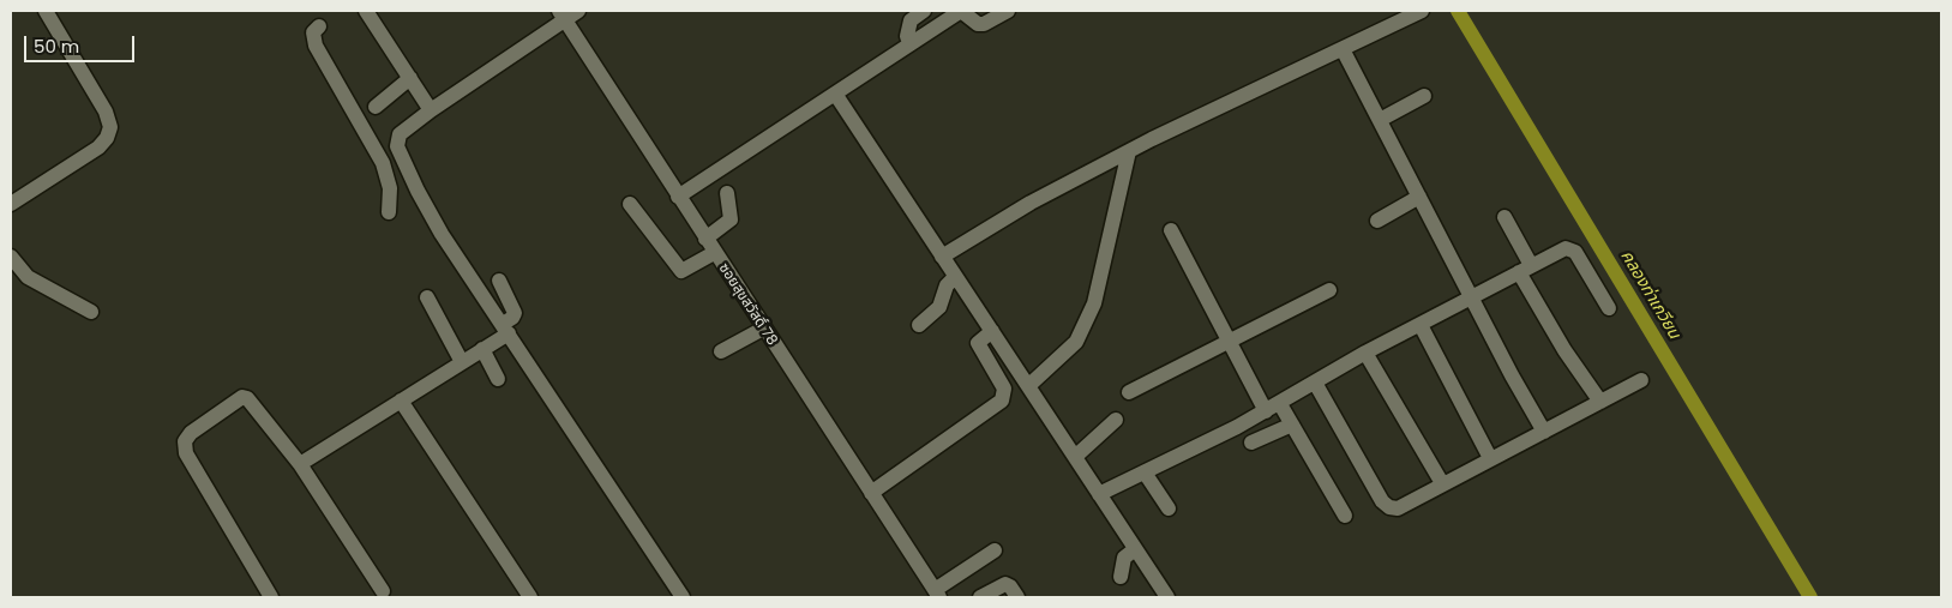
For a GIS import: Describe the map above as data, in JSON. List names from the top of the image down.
{
  "streets": {
    "street": ["ซอยสุขสวัสดิ์ 78"]
  },
  "water": ["คลองท่าเกวียน"],
  "scale_bar": "50 m"
}
